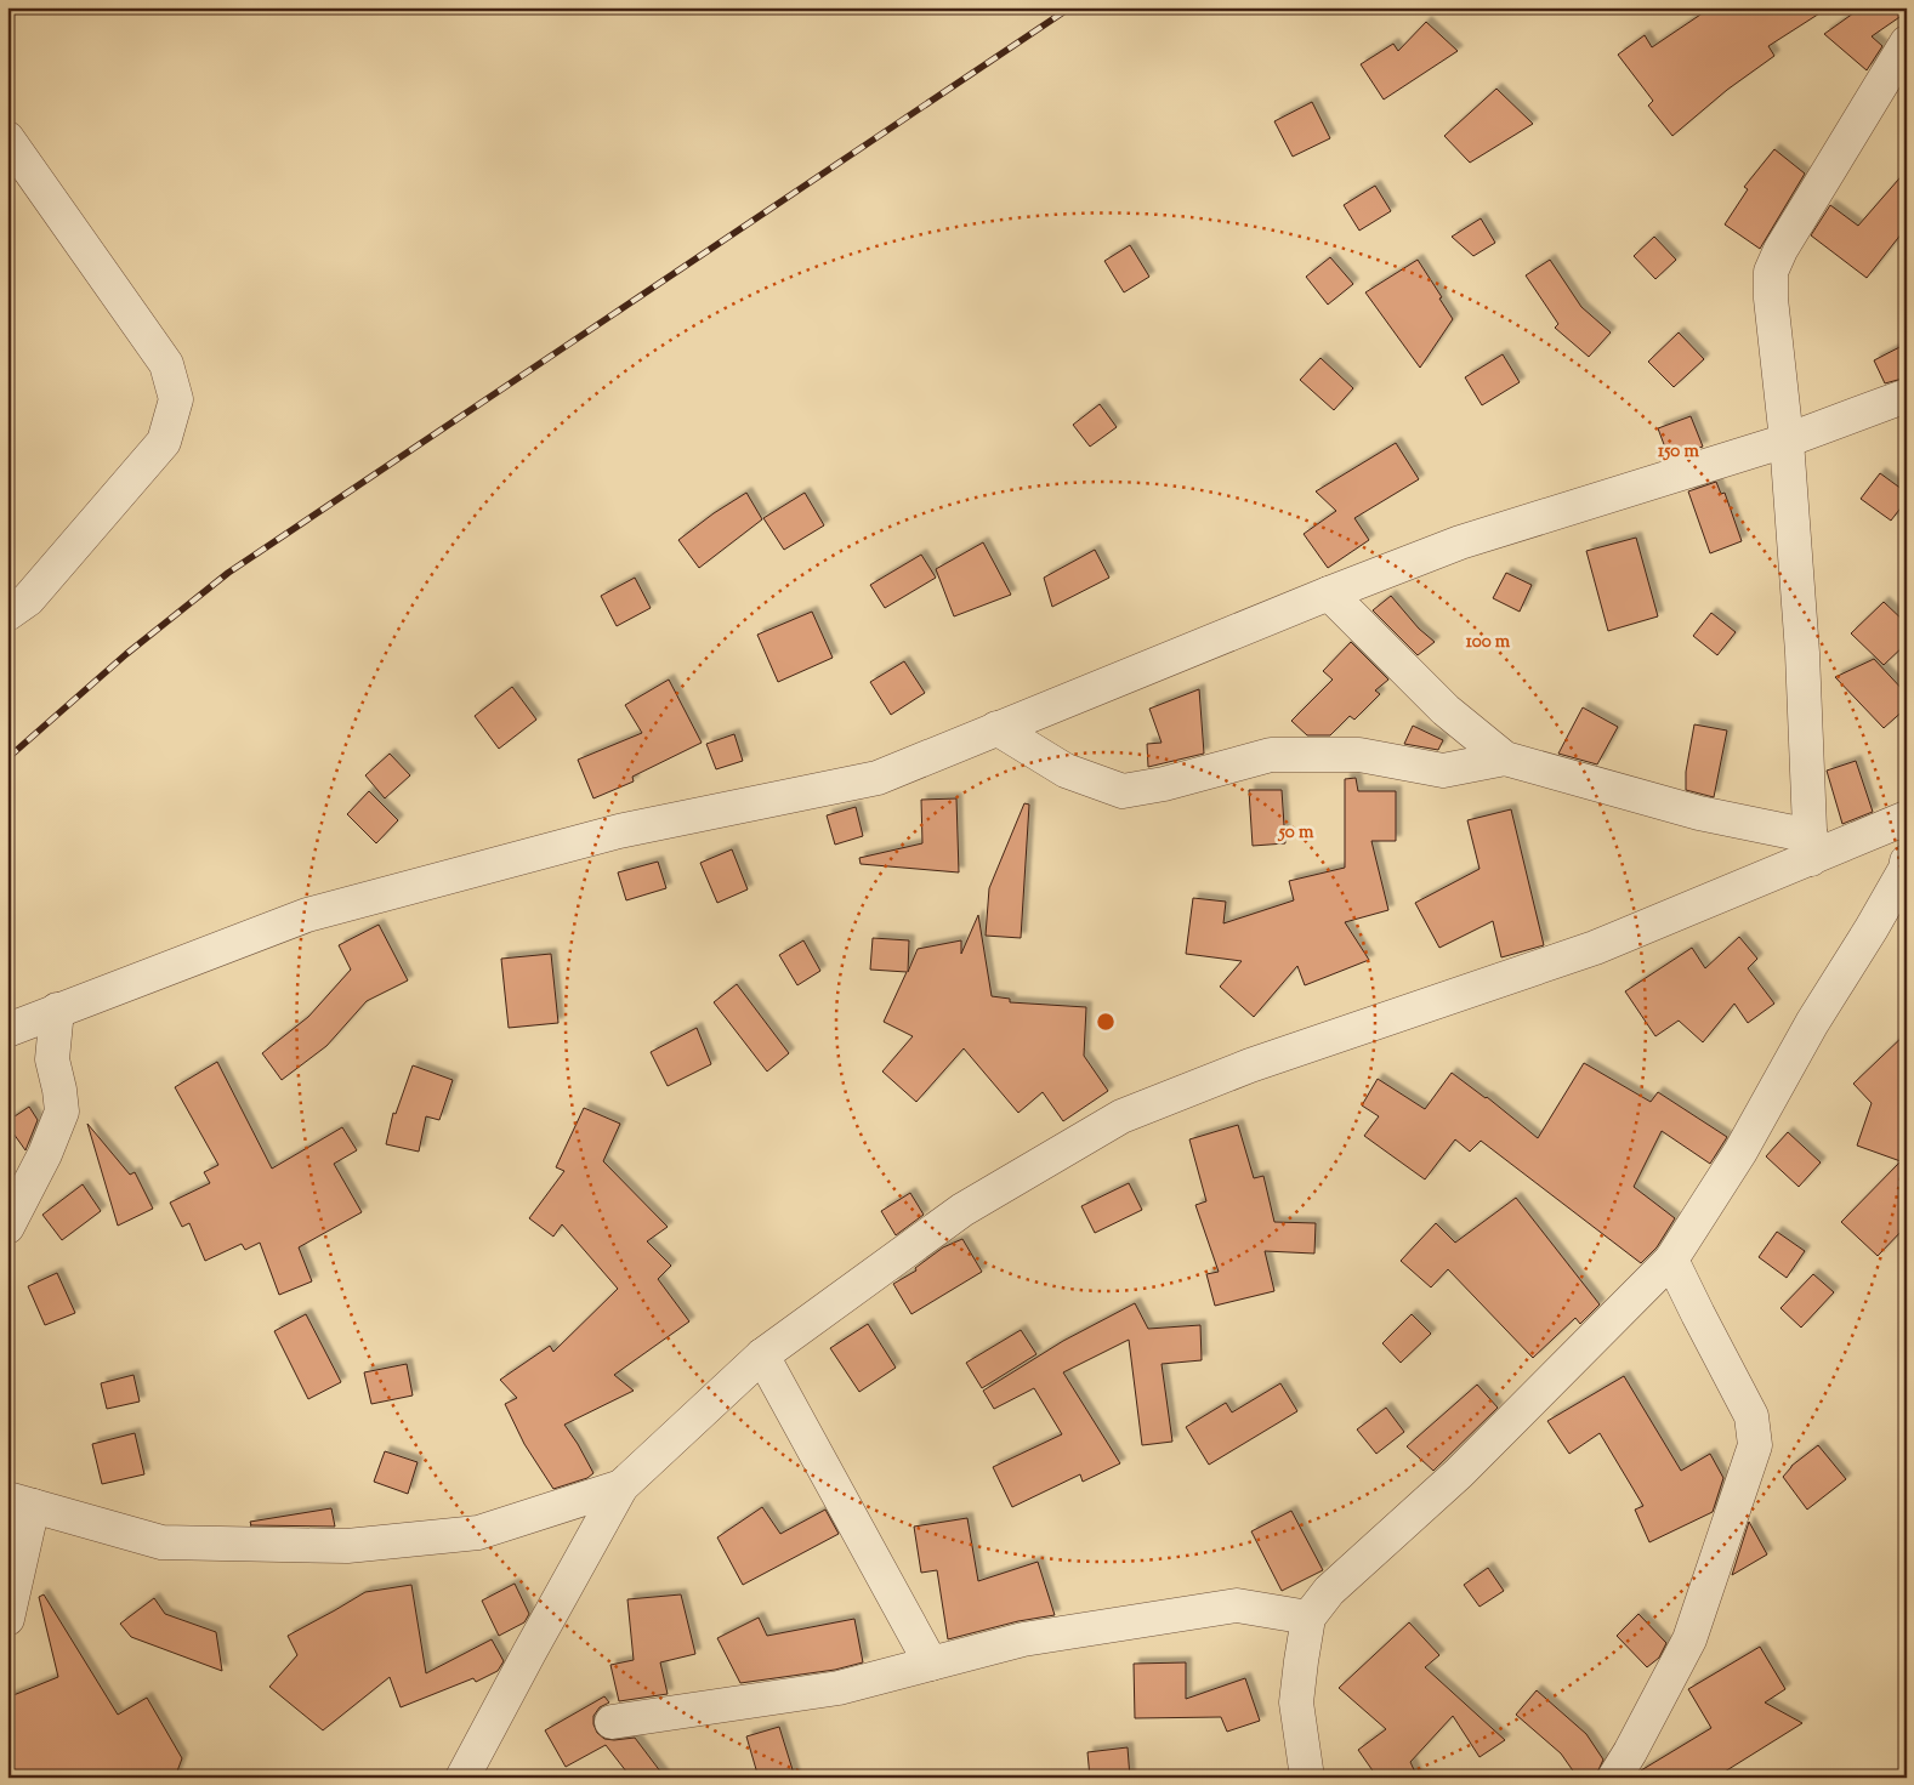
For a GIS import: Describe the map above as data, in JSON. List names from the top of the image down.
{
  "rings": ["150 m", "100 m", "50 m"]
}
